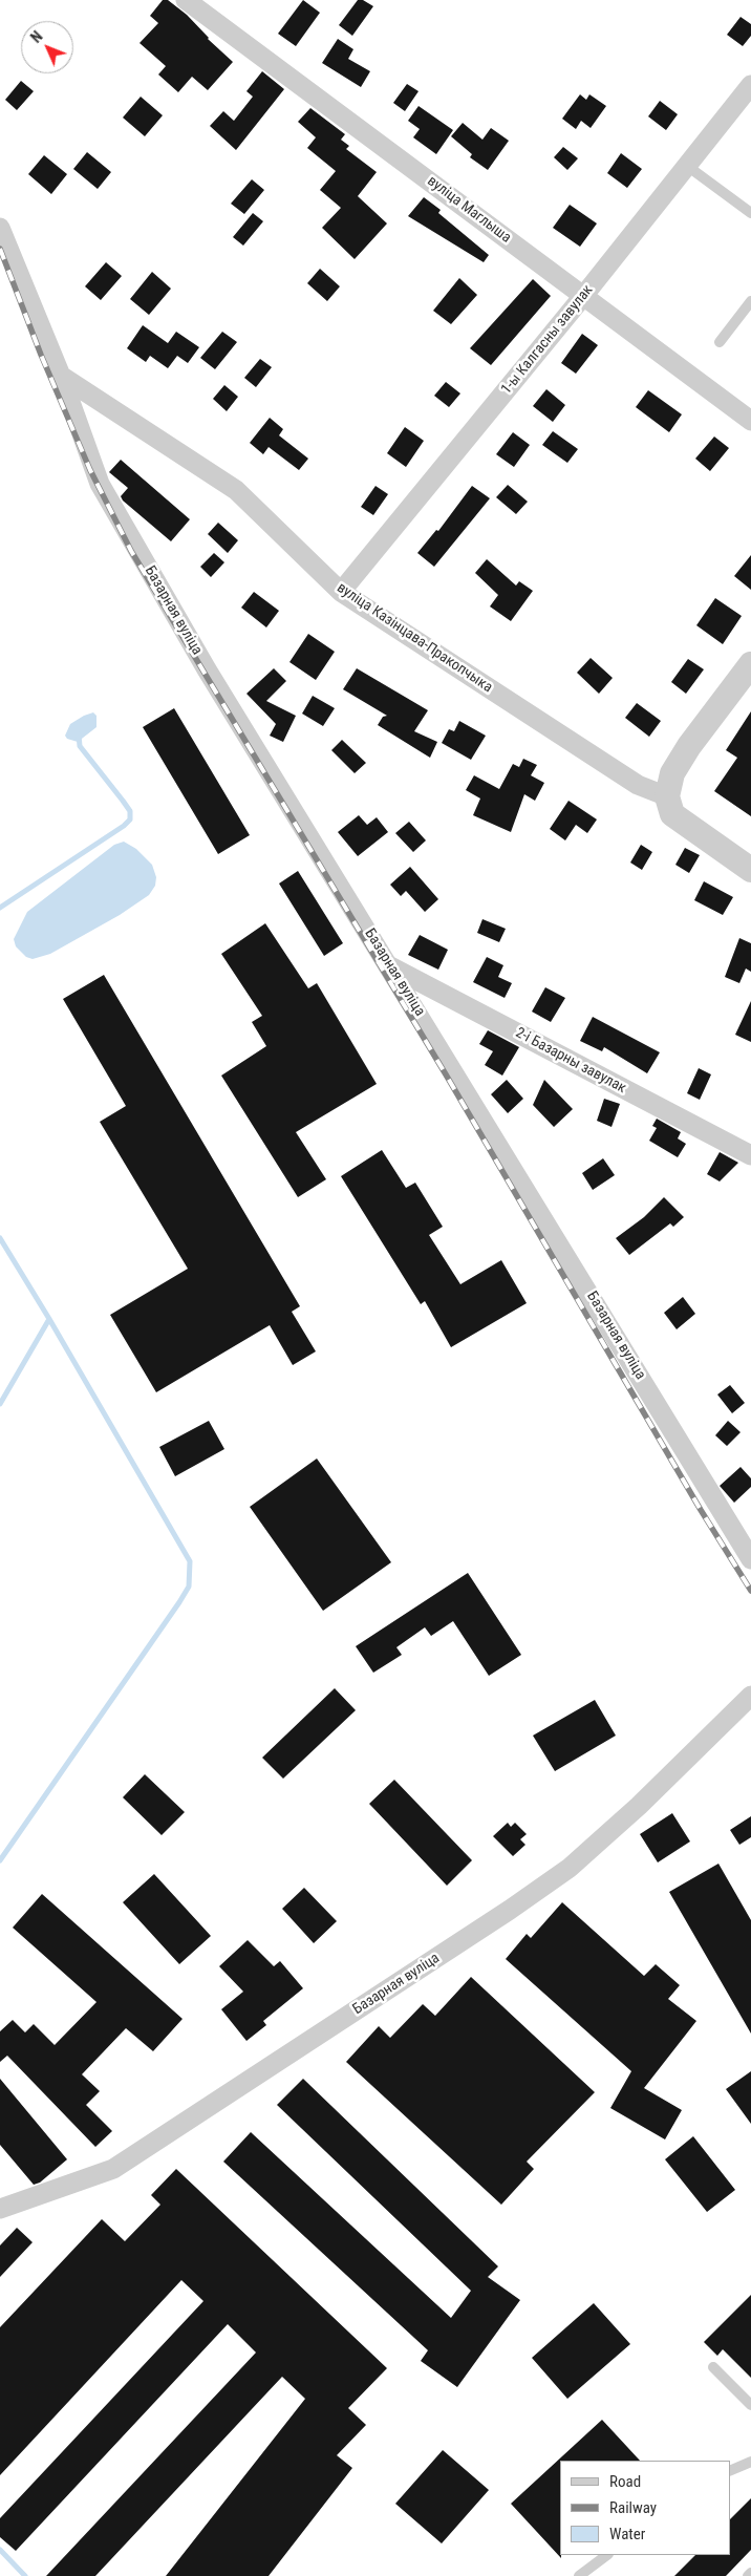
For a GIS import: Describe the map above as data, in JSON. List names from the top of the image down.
{
  "streets": {
    "street": [
      "вуліца Маглыша",
      "1-ы Калгасны завулак",
      "Базарная вуліца",
      "вуліца Казінцава-Пракопчыка",
      "2-і Базарны завулак"
    ]
  },
  "crossings": [
    ["вуліца Маглыша", "1-ы Калгасны завулак"],
    ["1-ы Калгасны завулак", "вуліца Казінцава-Пракопчыка"],
    ["Базарная вуліца", "вуліца Казінцава-Пракопчыка"],
    ["Базарная вуліца", "2-і Базарны завулак"]
  ],
  "legend": ["Road", "Railway", "Water"],
  "north": "top left"
}
